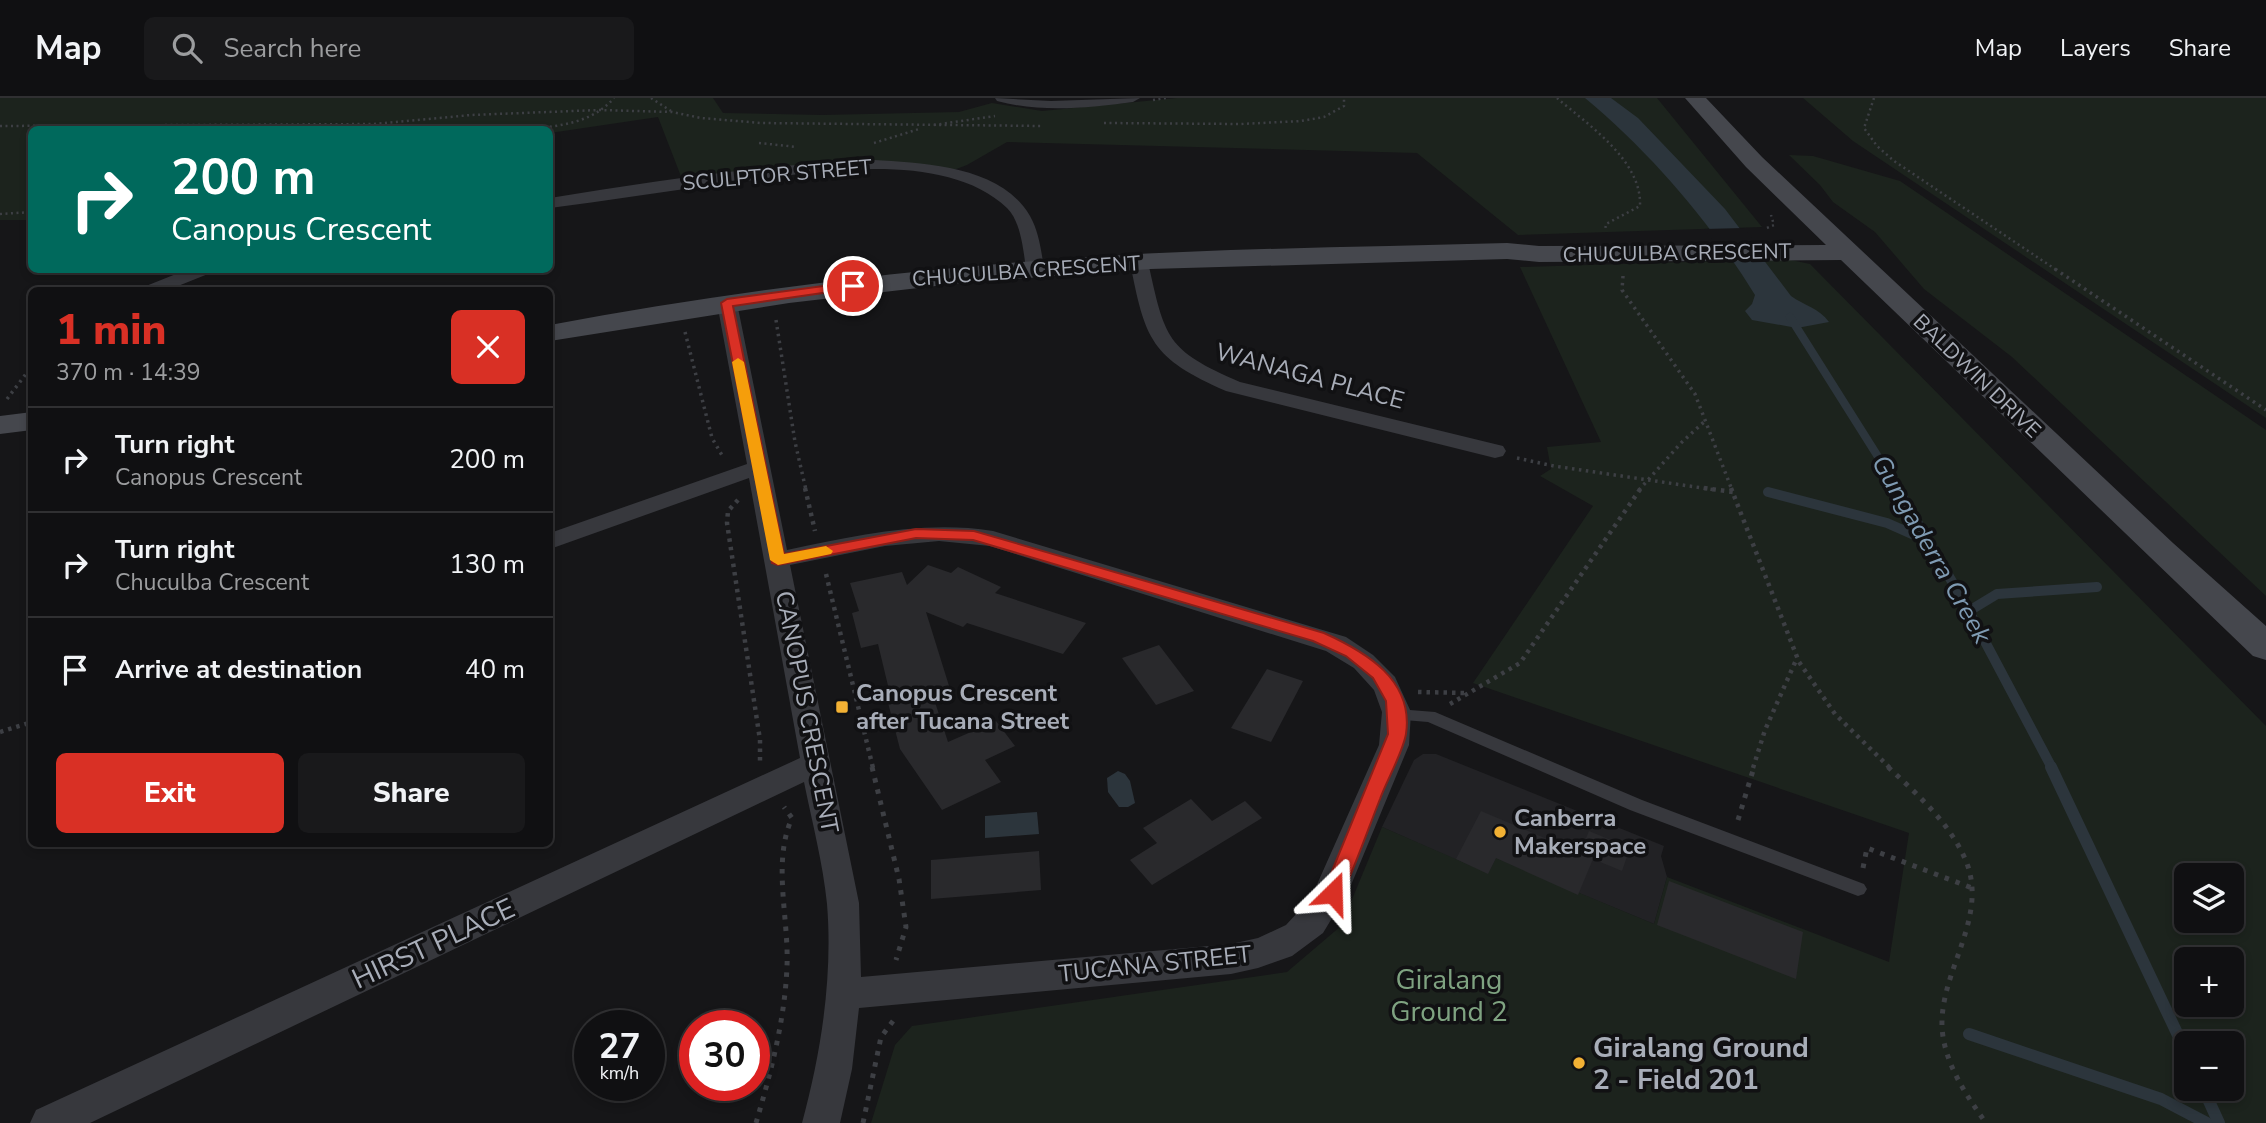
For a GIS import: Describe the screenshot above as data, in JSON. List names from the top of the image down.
{
  "streets": {
    "street": [
      "SCULPTOR STREET",
      "CHUCULBA CRESCENT",
      "WANAGA PLACE",
      "BALDWIN DRIVE",
      "CANOPUS CRESCENT",
      "HIRST PLACE",
      "TUCANA STREET"
    ]
  },
  "crossings": [
    ["SCULPTOR STREET", "CHUCULBA CRESCENT"],
    ["CHUCULBA CRESCENT", "WANAGA PLACE"],
    ["CHUCULBA CRESCENT", "BALDWIN DRIVE"],
    ["CHUCULBA CRESCENT", "CANOPUS CRESCENT"],
    ["CANOPUS CRESCENT", "HIRST PLACE"],
    ["CANOPUS CRESCENT", "TUCANA STREET"]
  ],
  "water": ["Gungaderra Creek"],
  "parks": ["Giralang Ground 2"],
  "places": {
    "transit": ["Canopus Crescent after Tucana Street"],
    "other": ["Canberra Makerspace", "Giralang Ground 2 - Field 201"]
  },
  "page": {
    "header": "Map",
    "search": "Search here",
    "nav": ["Map", "Layers", "Share"],
    "turn": ["200 m", "Canopus Crescent"],
    "heading": ["1 min", "370 m · 14:39"],
    "list": [
      {
        "name": "Turn right",
        "note": "Canopus Crescent",
        "value": "200 m"
      },
      {
        "name": "Turn right",
        "note": "Chuculba Crescent",
        "value": "130 m"
      },
      {
        "name": "Arrive at destination",
        "value": "40 m"
      }
    ],
    "buttons": ["Exit", "Share"],
    "map_buttons": ["+", "−"],
    "speed": "27 km/h",
    "limit": "30"
  }
}
